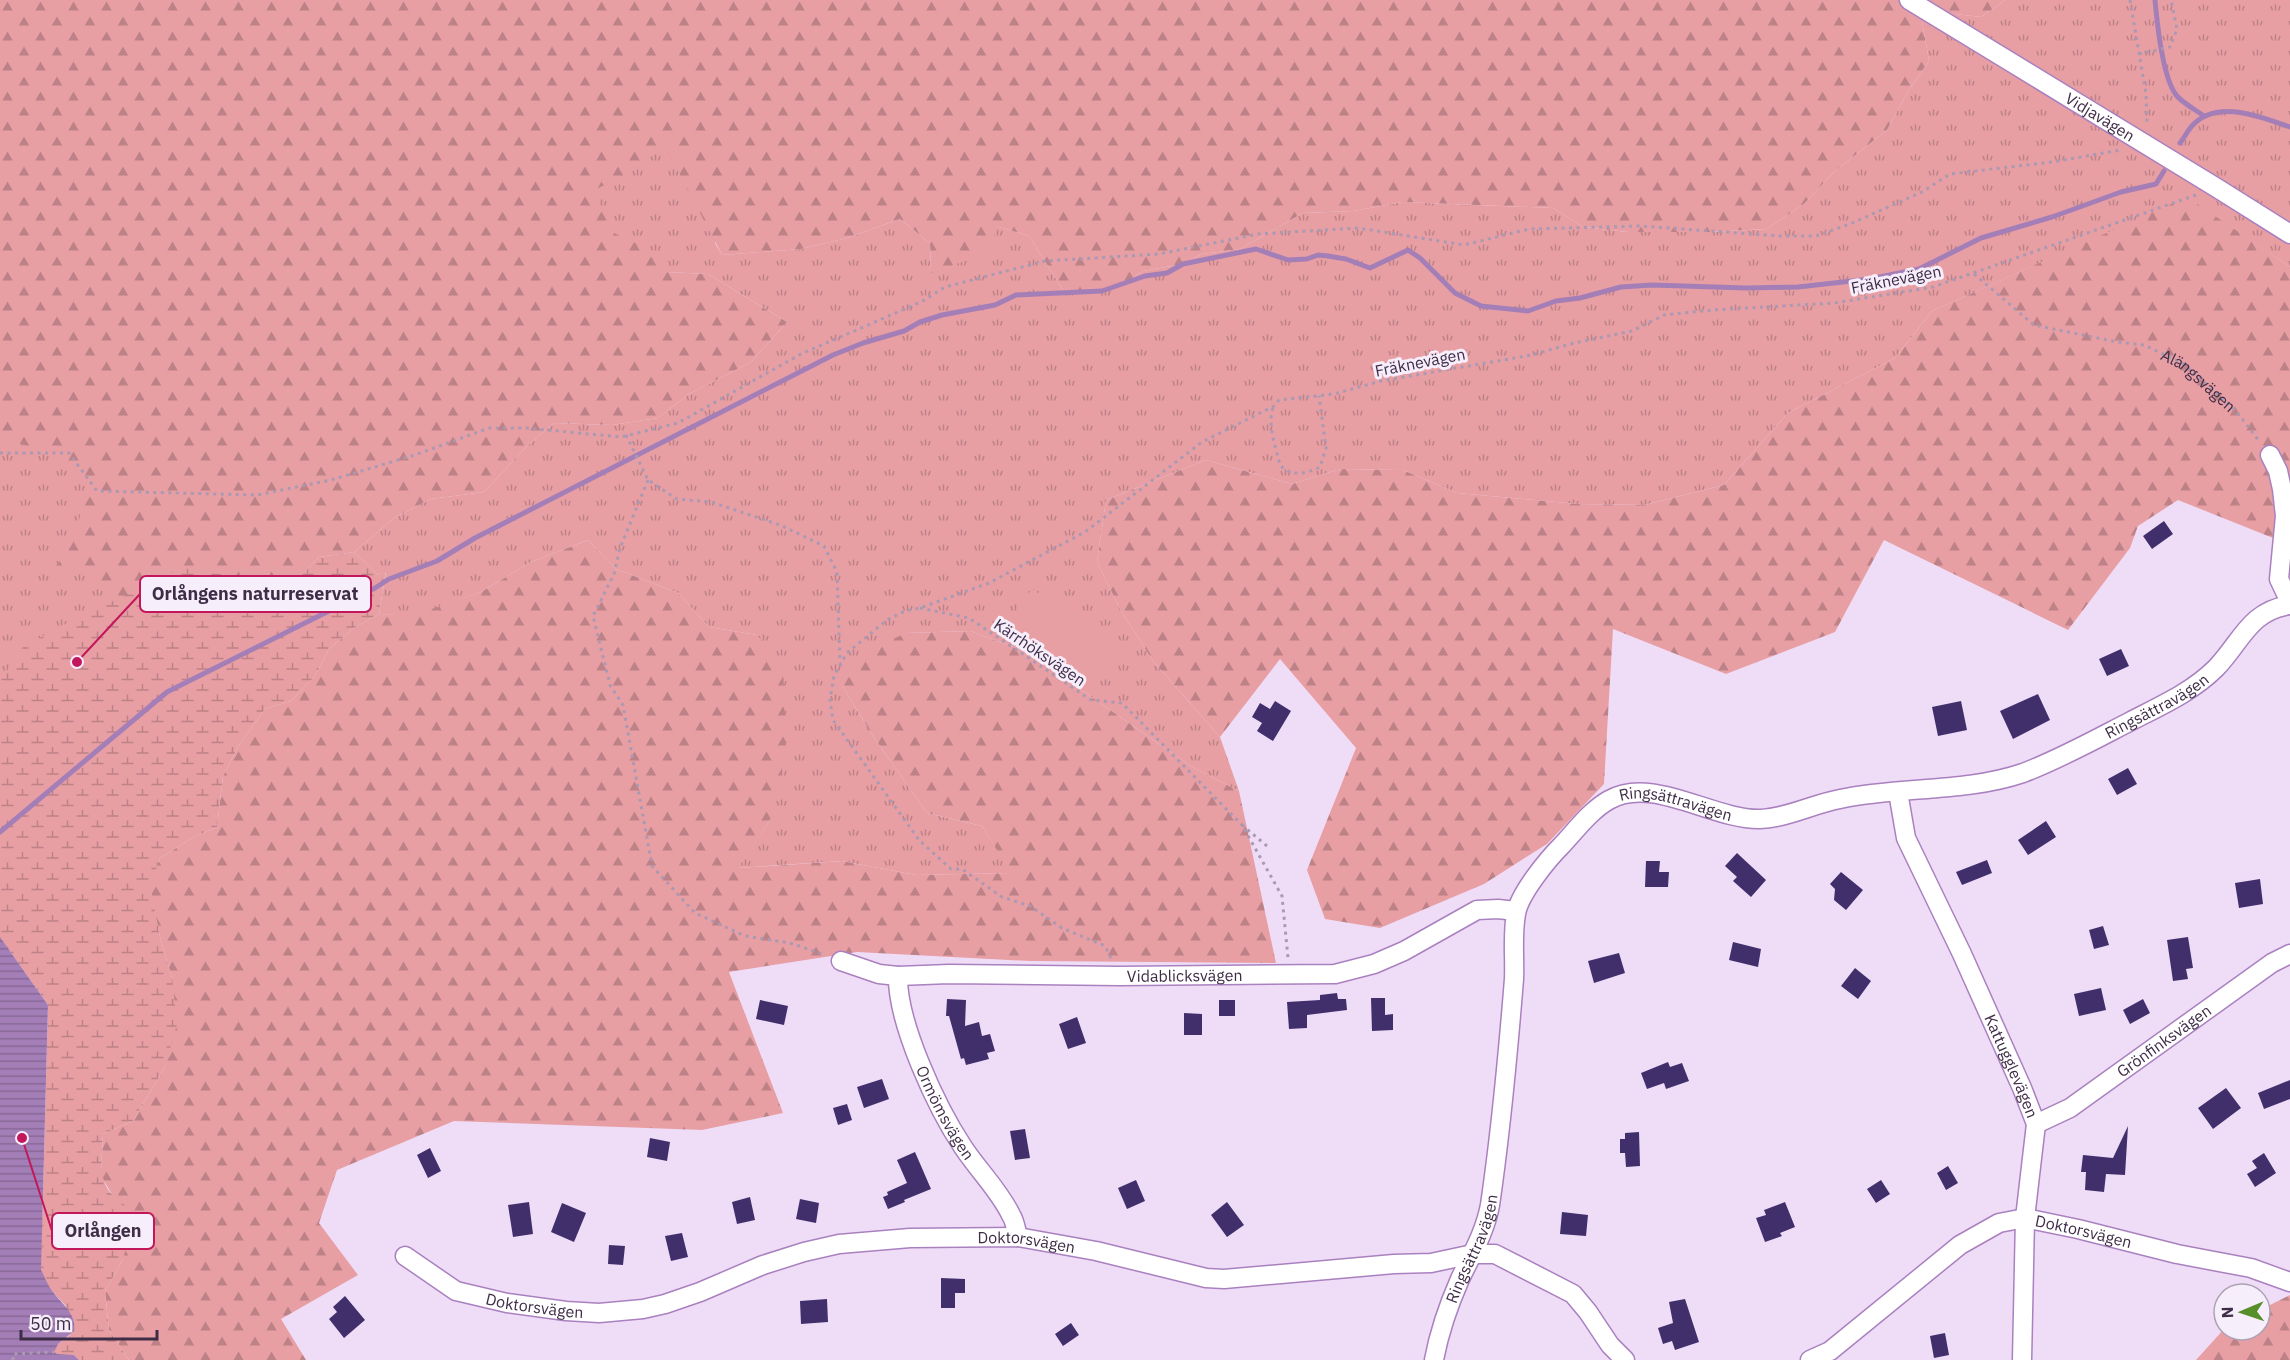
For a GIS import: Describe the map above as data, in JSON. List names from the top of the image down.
{
  "streets": {
    "street": [
      "Vidjavägen",
      "Ringsättravägen",
      "Vidablicksvägen",
      "Grönfinksvägen",
      "Kattugglevägen",
      "Ormömsvägen",
      "Doktorsvägen"
    ],
    "path": ["Fräknevägen", "Alängsvägen", "Kärrhöksvägen"]
  },
  "crossings": [
    ["Vidjavägen", "Fräknevägen"],
    ["Fräknevägen", "Alängsvägen"],
    ["Fräknevägen", "Kärrhöksvägen"],
    ["Kärrhöksvägen", "Vidablicksvägen"],
    ["Ringsättravägen", "Vidablicksvägen"],
    ["Ringsättravägen", "Kattugglevägen"],
    ["Ringsättravägen", "Doktorsvägen"],
    ["Vidablicksvägen", "Ormömsvägen"],
    ["Grönfinksvägen", "Kattugglevägen"],
    ["Kattugglevägen", "Doktorsvägen"],
    ["Ormömsvägen", "Doktorsvägen"]
  ],
  "places": ["Orlångens naturreservat", "Orlången"],
  "scale_bar": "50 m",
  "north": "left"
}
